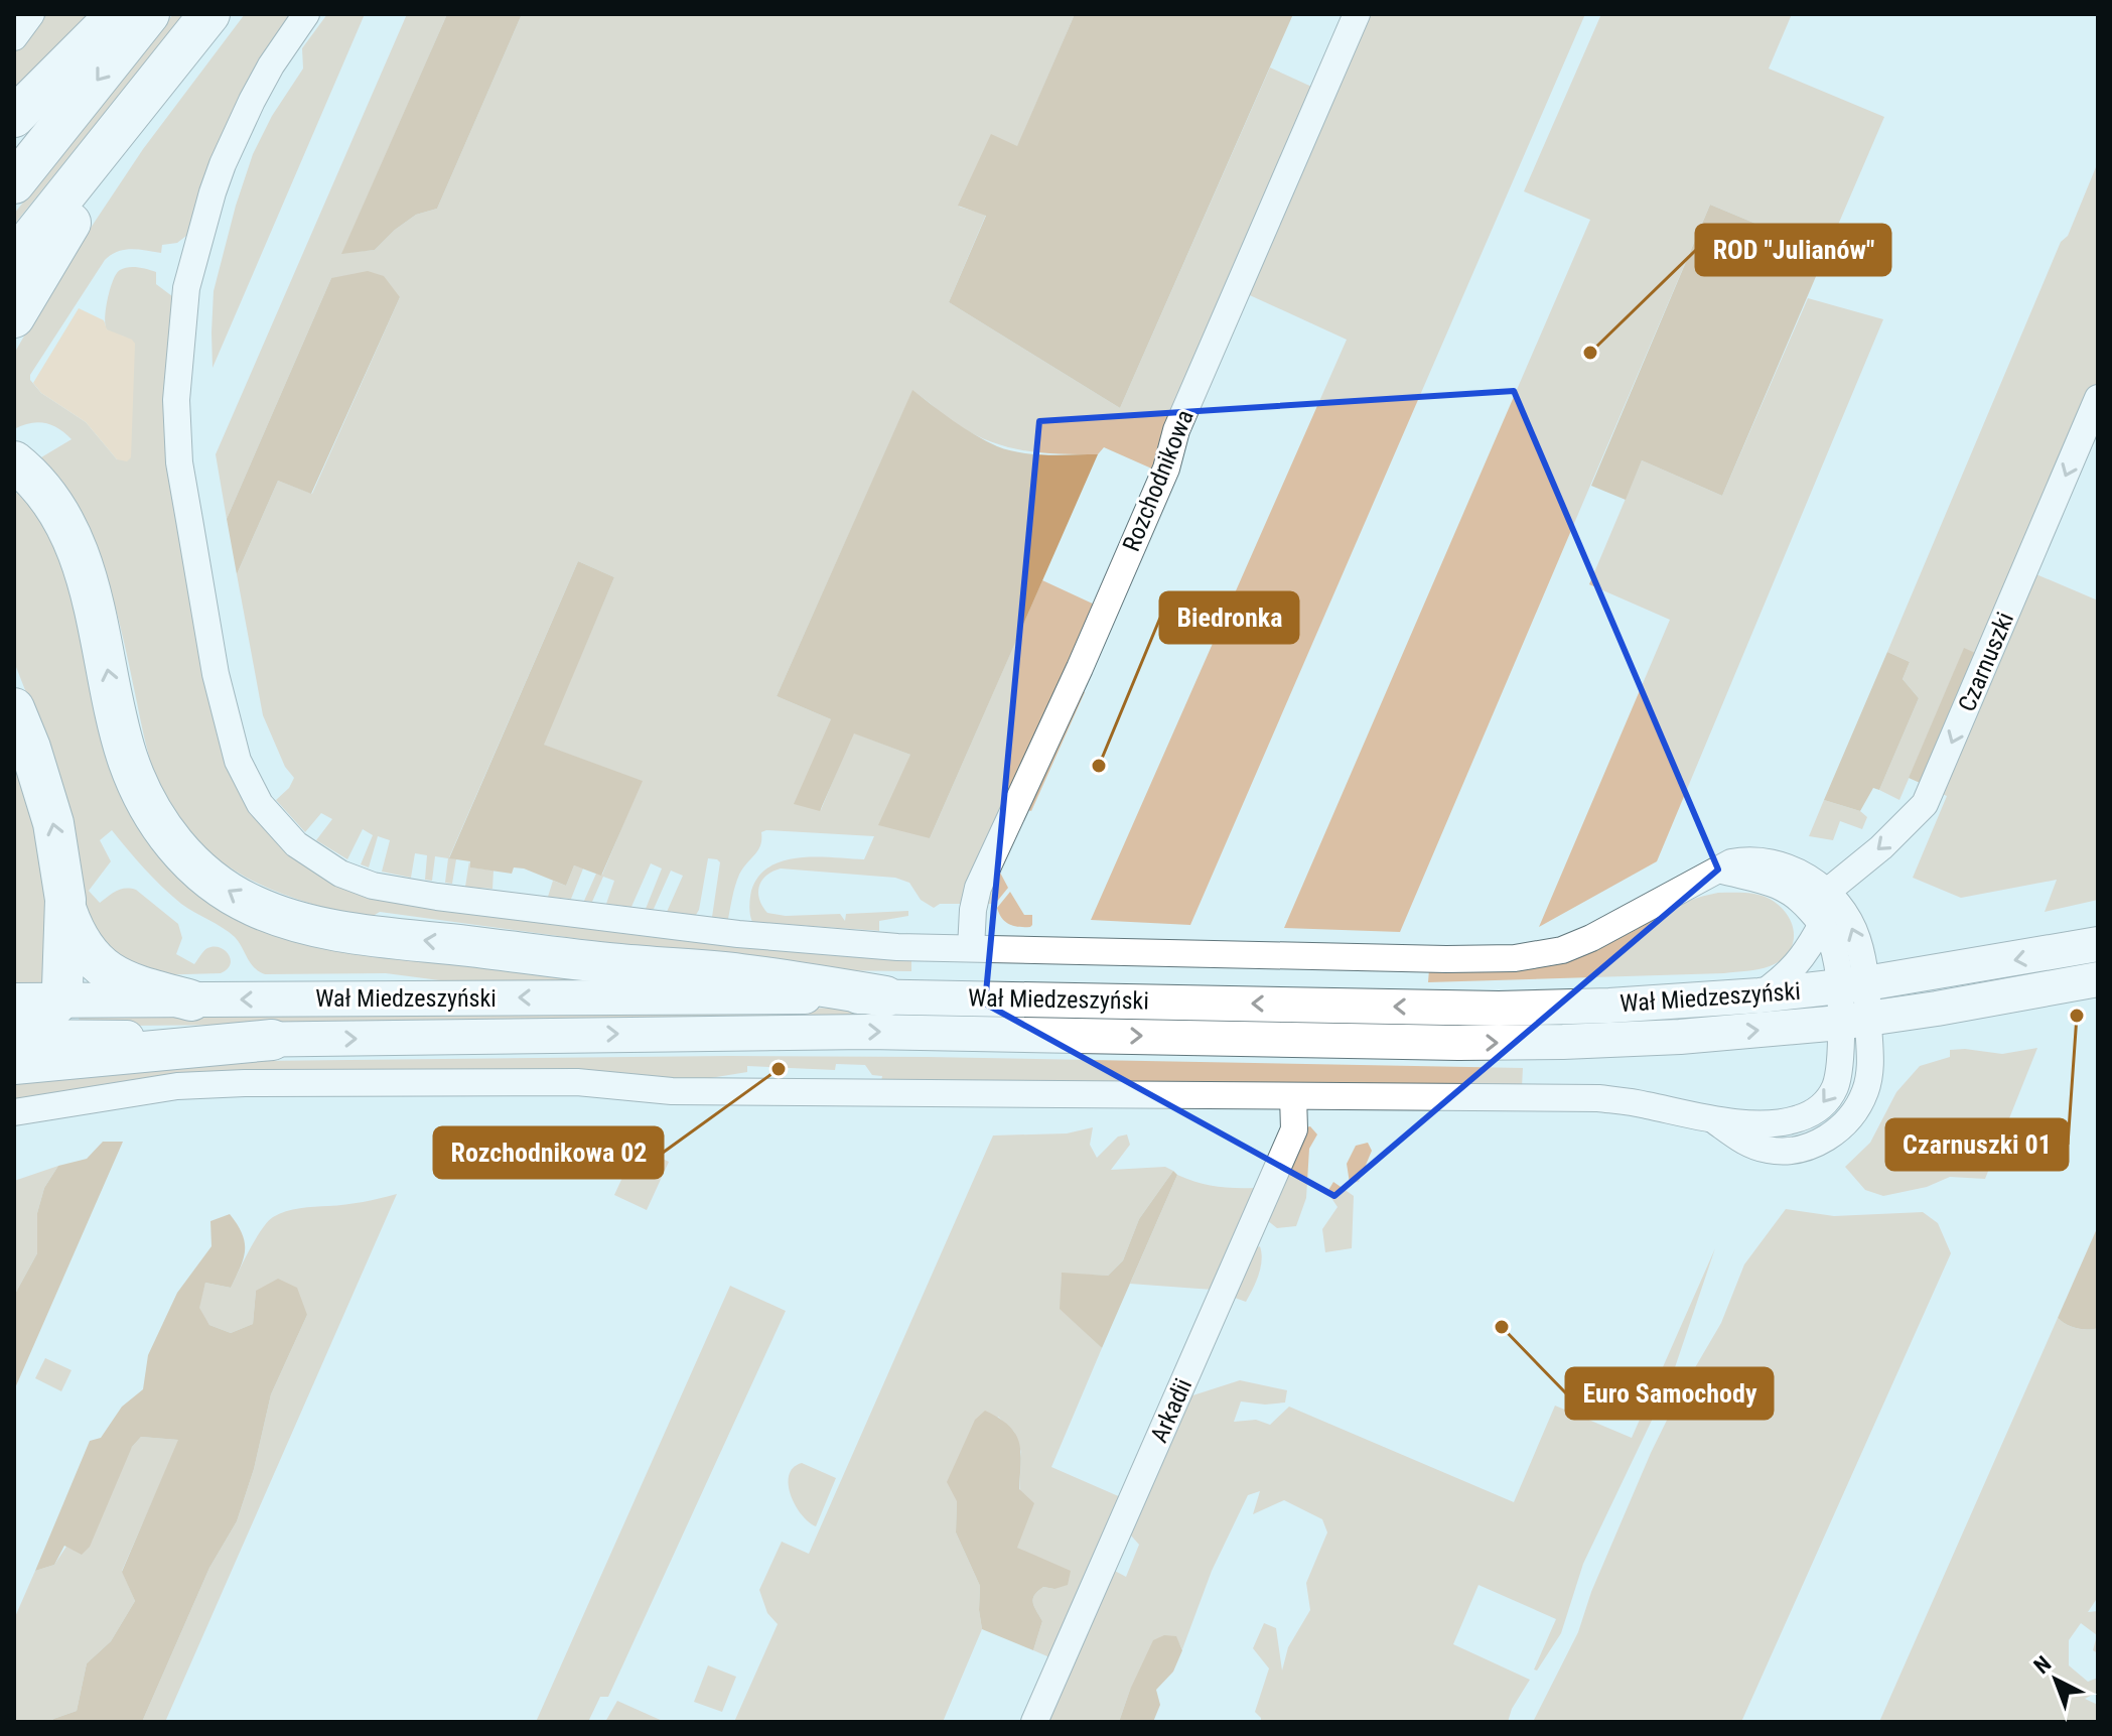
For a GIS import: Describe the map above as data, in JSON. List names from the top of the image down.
{
  "streets": {
    "main road": ["Wał Miedzeszyński"],
    "street": ["Rozchodnikowa", "Czarnuszki", "Arkadii"]
  },
  "one_way": ["Czarnuszki"],
  "places": [
    "ROD \"Julianów\"",
    "Biedronka",
    "Czarnuszki 01",
    "Rozchodnikowa 02",
    "Euro Samochody"
  ],
  "north": "top left"
}
